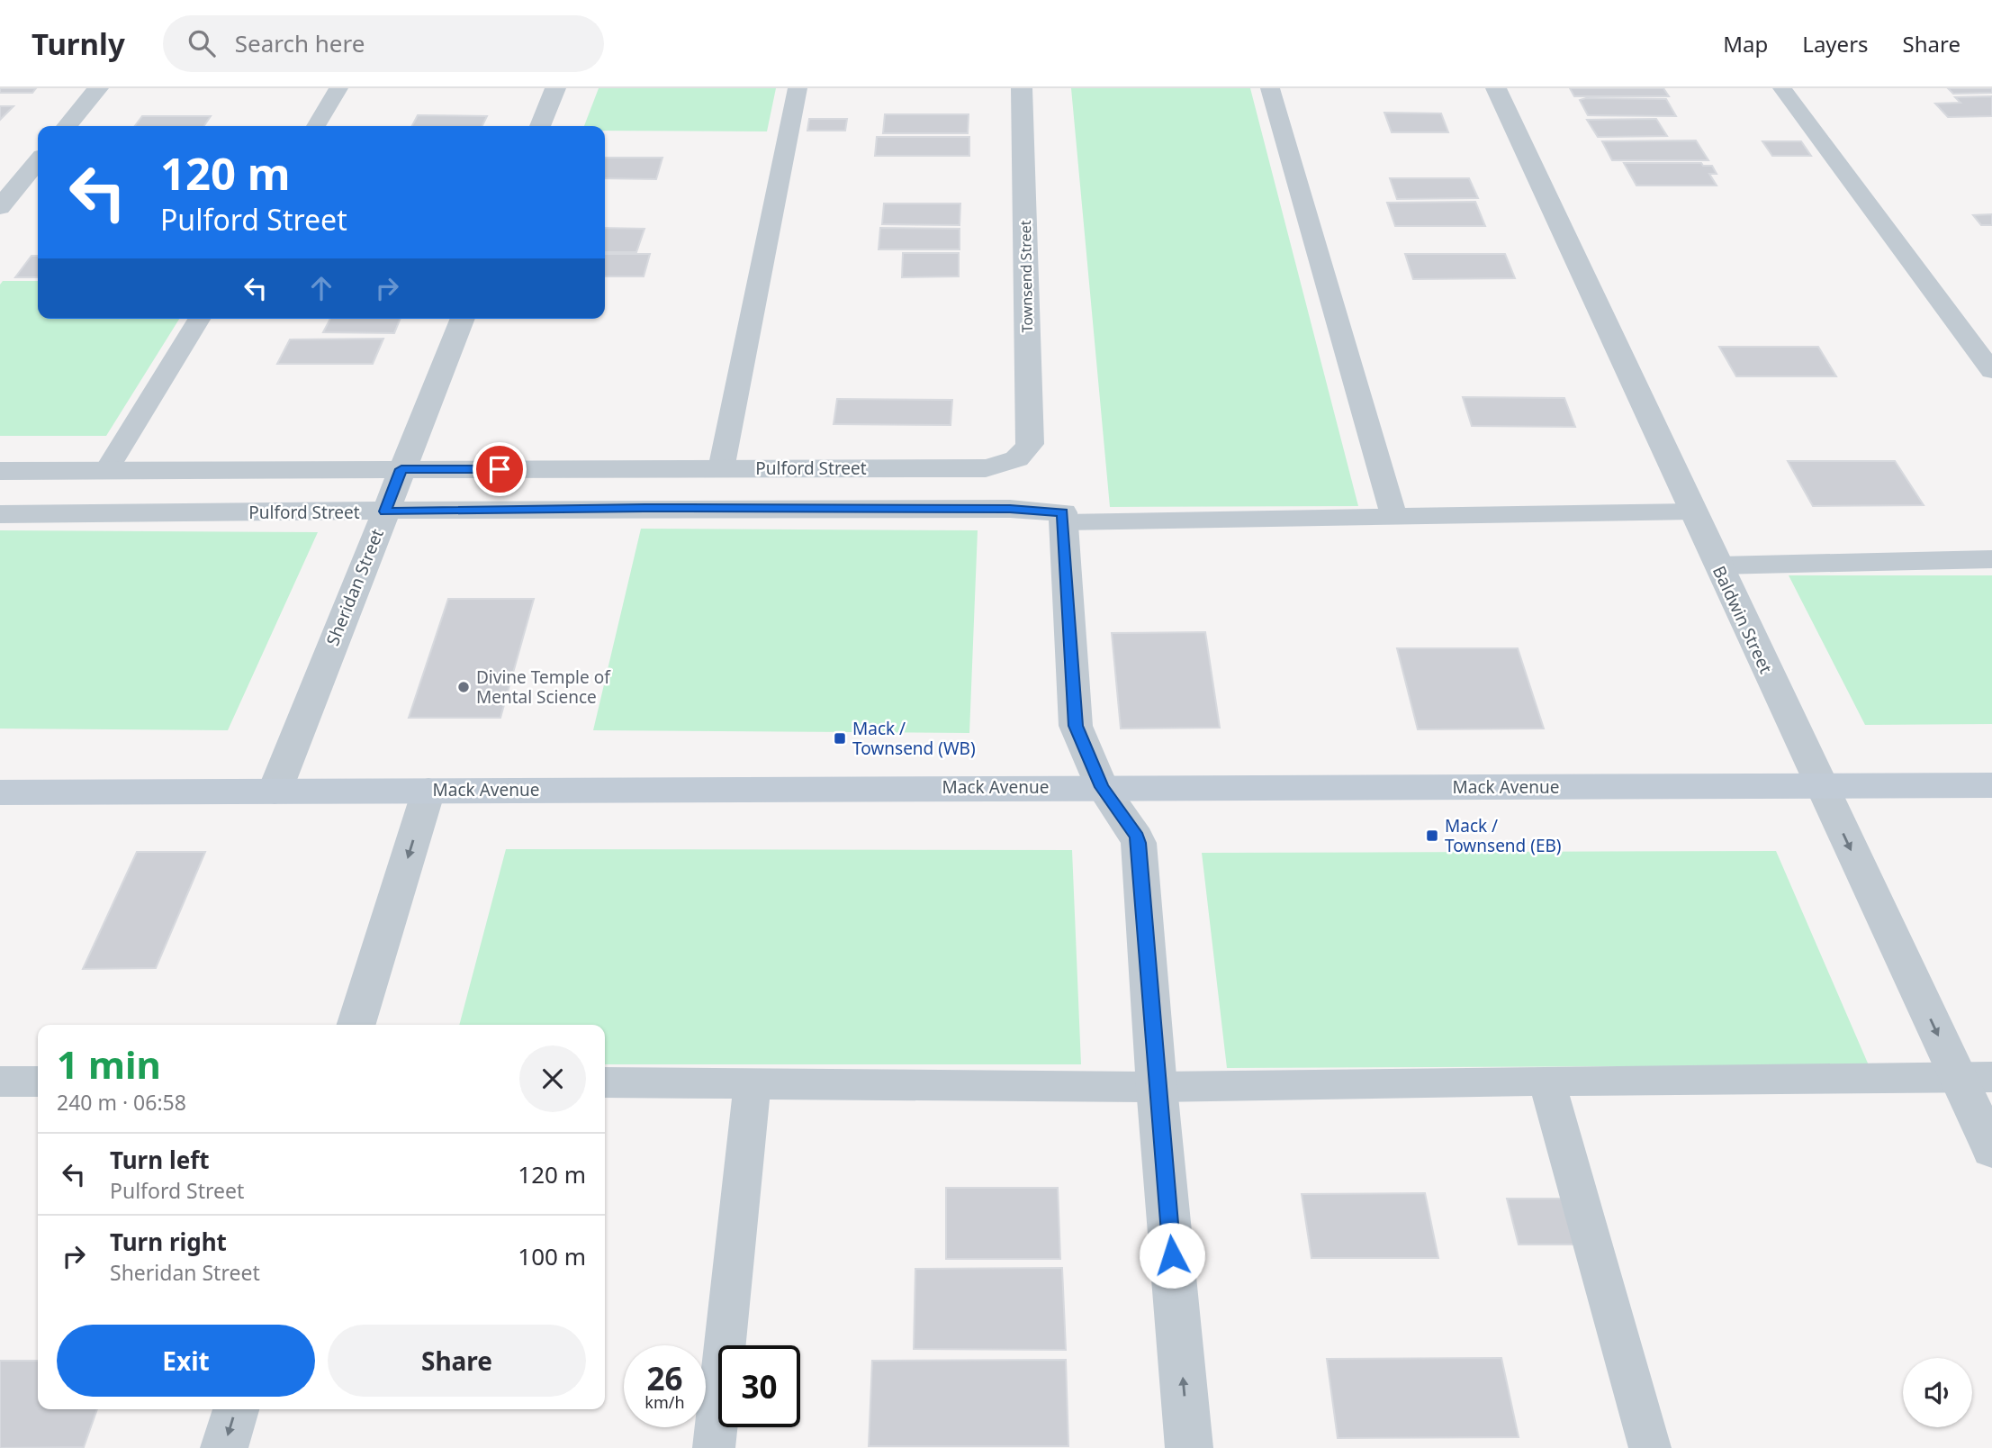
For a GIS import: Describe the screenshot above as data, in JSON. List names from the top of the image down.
{
  "streets": {
    "main road": ["Mack Avenue"],
    "street": [
      "Townsend Street",
      "Pulford Street",
      "Sheridan Street",
      "Baldwin Street"
    ]
  },
  "crossings": [
    ["Townsend Street", "Pulford Street"],
    ["Pulford Street", "Sheridan Street"],
    ["Sheridan Street", "Mack Avenue"],
    ["Baldwin Street", "Mack Avenue"]
  ],
  "places": {
    "other": ["Divine Temple of Mental Science"],
    "transit": ["Mack / Townsend (WB)", "Mack / Townsend (EB)"]
  },
  "page": {
    "header": "Turnly",
    "search": "Search here",
    "nav": ["Map", "Layers", "Share"],
    "turn": ["120 m", "Pulford Street"],
    "heading": ["1 min", "240 m · 06:58"],
    "list": [
      {
        "name": "Turn left",
        "note": "Pulford Street",
        "value": "120 m"
      },
      {
        "name": "Turn right",
        "note": "Sheridan Street",
        "value": "100 m"
      }
    ],
    "buttons": ["Exit", "Share"],
    "speed": "26 km/h",
    "limit": "30"
  }
}
